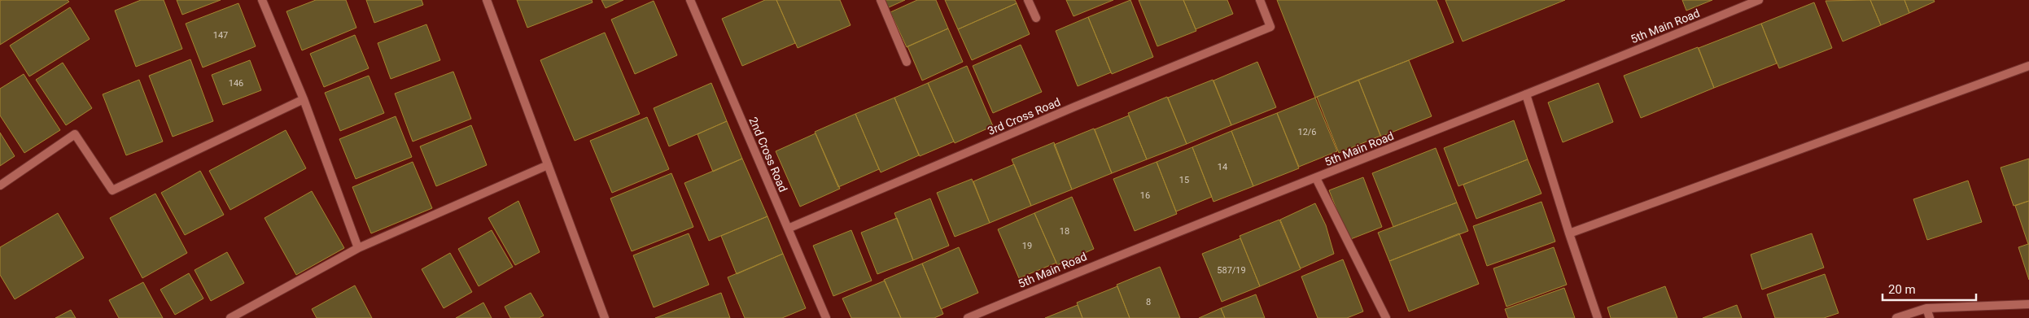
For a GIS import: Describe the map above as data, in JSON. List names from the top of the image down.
{
  "streets": {
    "street": ["5th Main Road", "3rd Cross Road", "2nd Cross Road"]
  },
  "crossings": [
    ["3rd Cross Road", "2nd Cross Road"]
  ],
  "house_numbers": [
    "147",
    "146",
    "12/6",
    "14",
    "15",
    "16",
    "18",
    "19",
    "587/19",
    "8"
  ],
  "scale_bar": "20 m"
}
